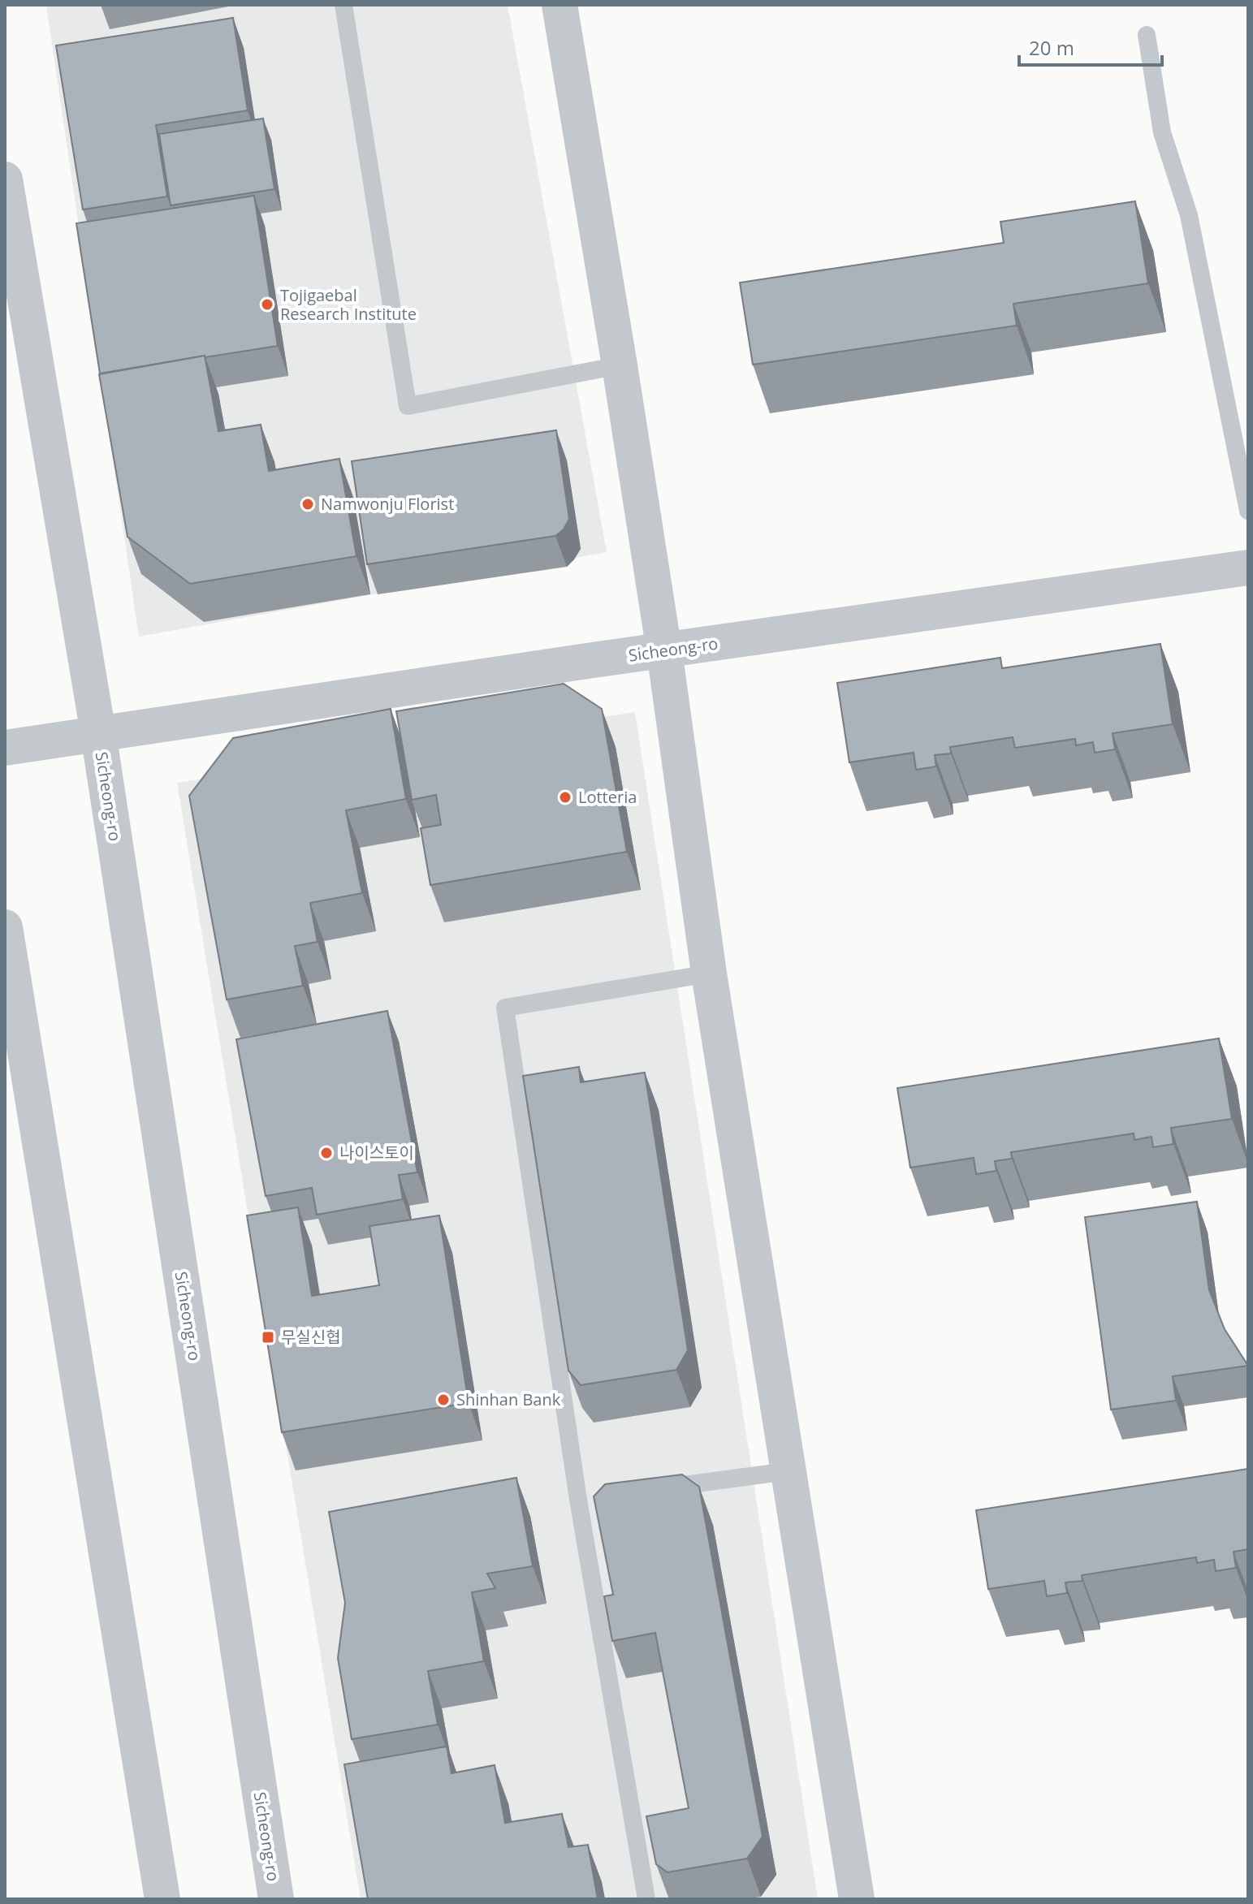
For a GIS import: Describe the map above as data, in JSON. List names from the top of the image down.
{
  "streets": {
    "street": ["Sicheong-ro"]
  },
  "places": {
    "other": [
      "Tojigaebal Research Institute",
      "Namwonju Florist",
      "Lotteria",
      "나이스토이",
      "Shinhan Bank"
    ],
    "transit": ["무실신협"]
  },
  "scale_bar": "20 m"
}
